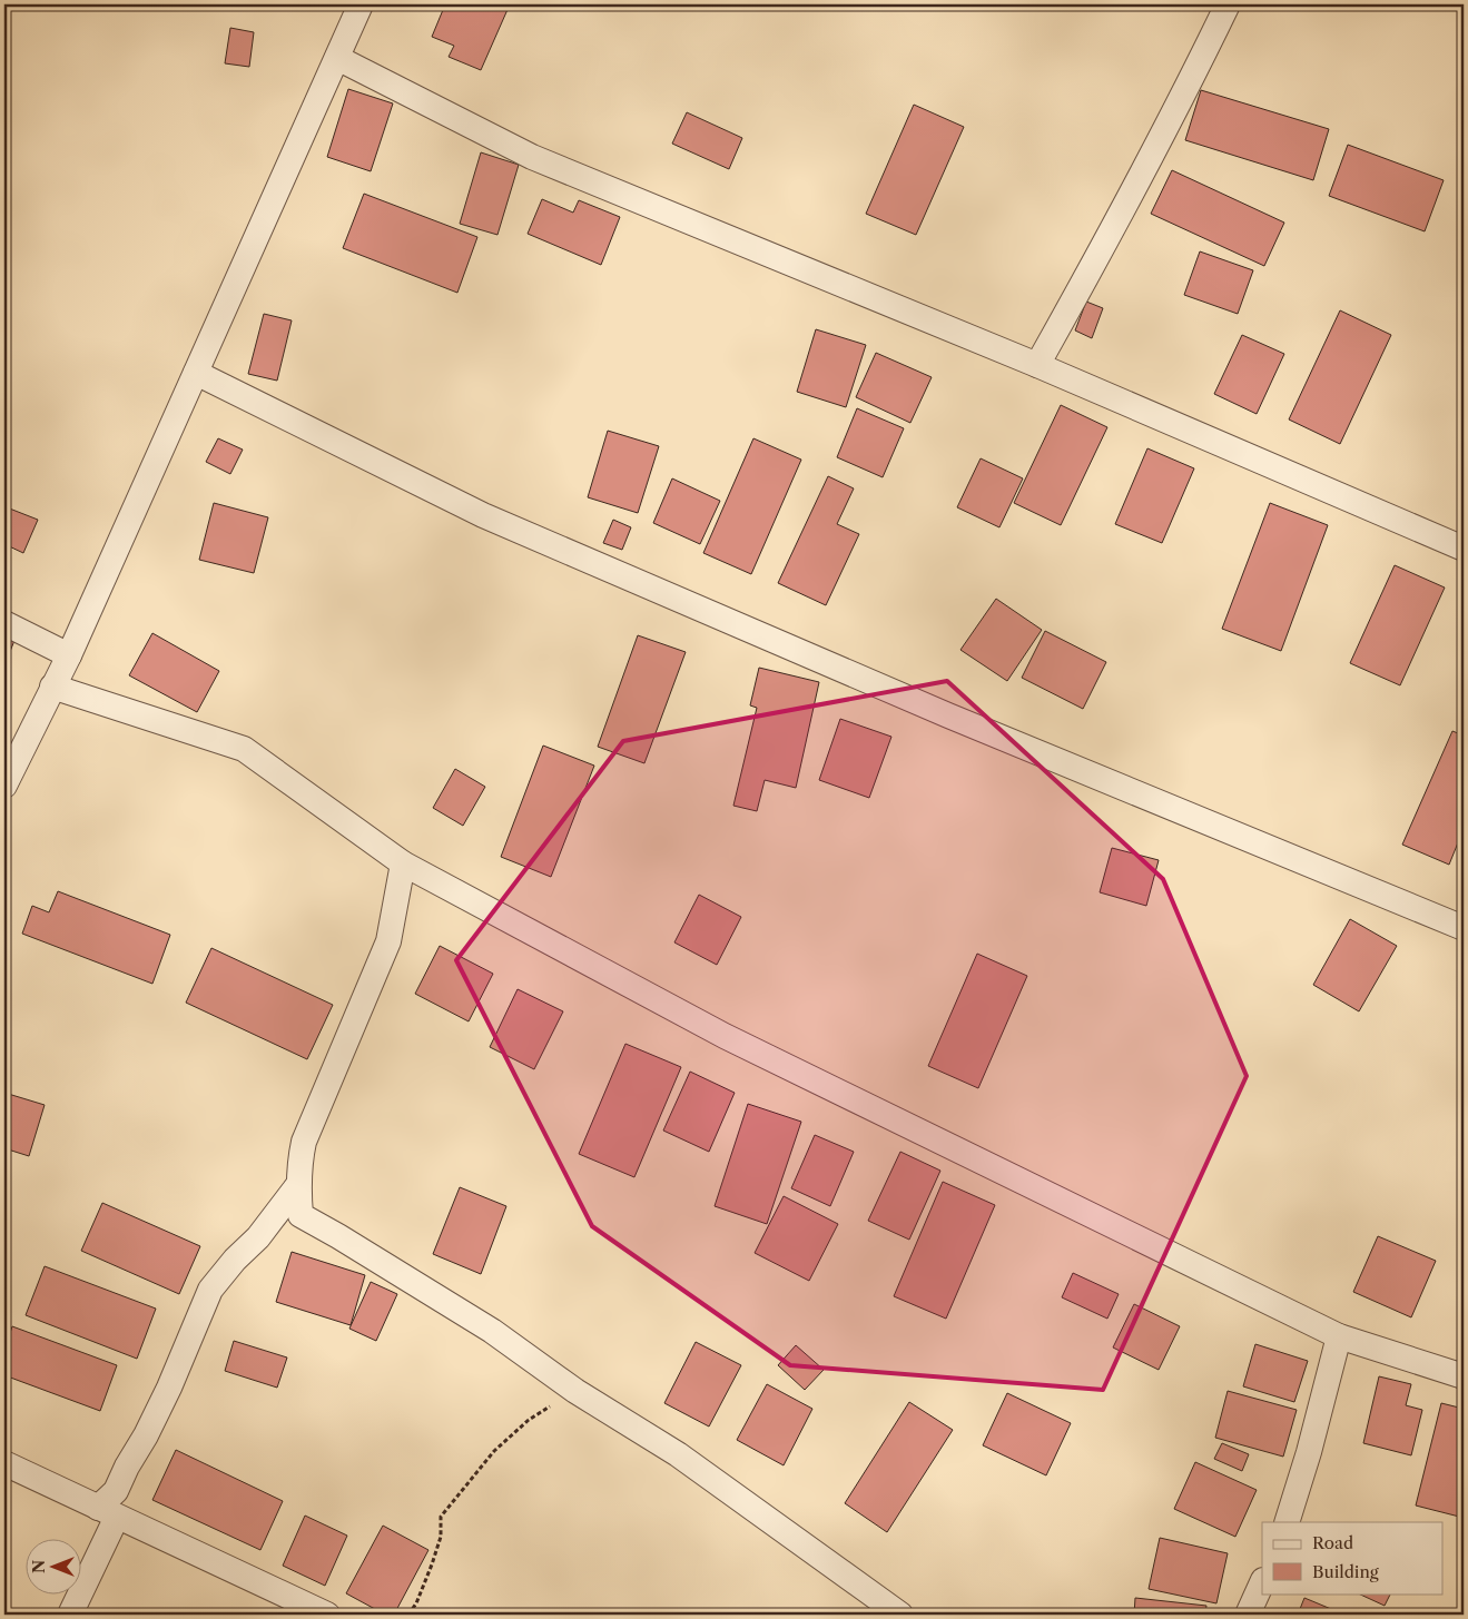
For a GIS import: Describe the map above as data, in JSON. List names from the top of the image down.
{
  "legend": ["Road", "Building"],
  "north": "left"
}
